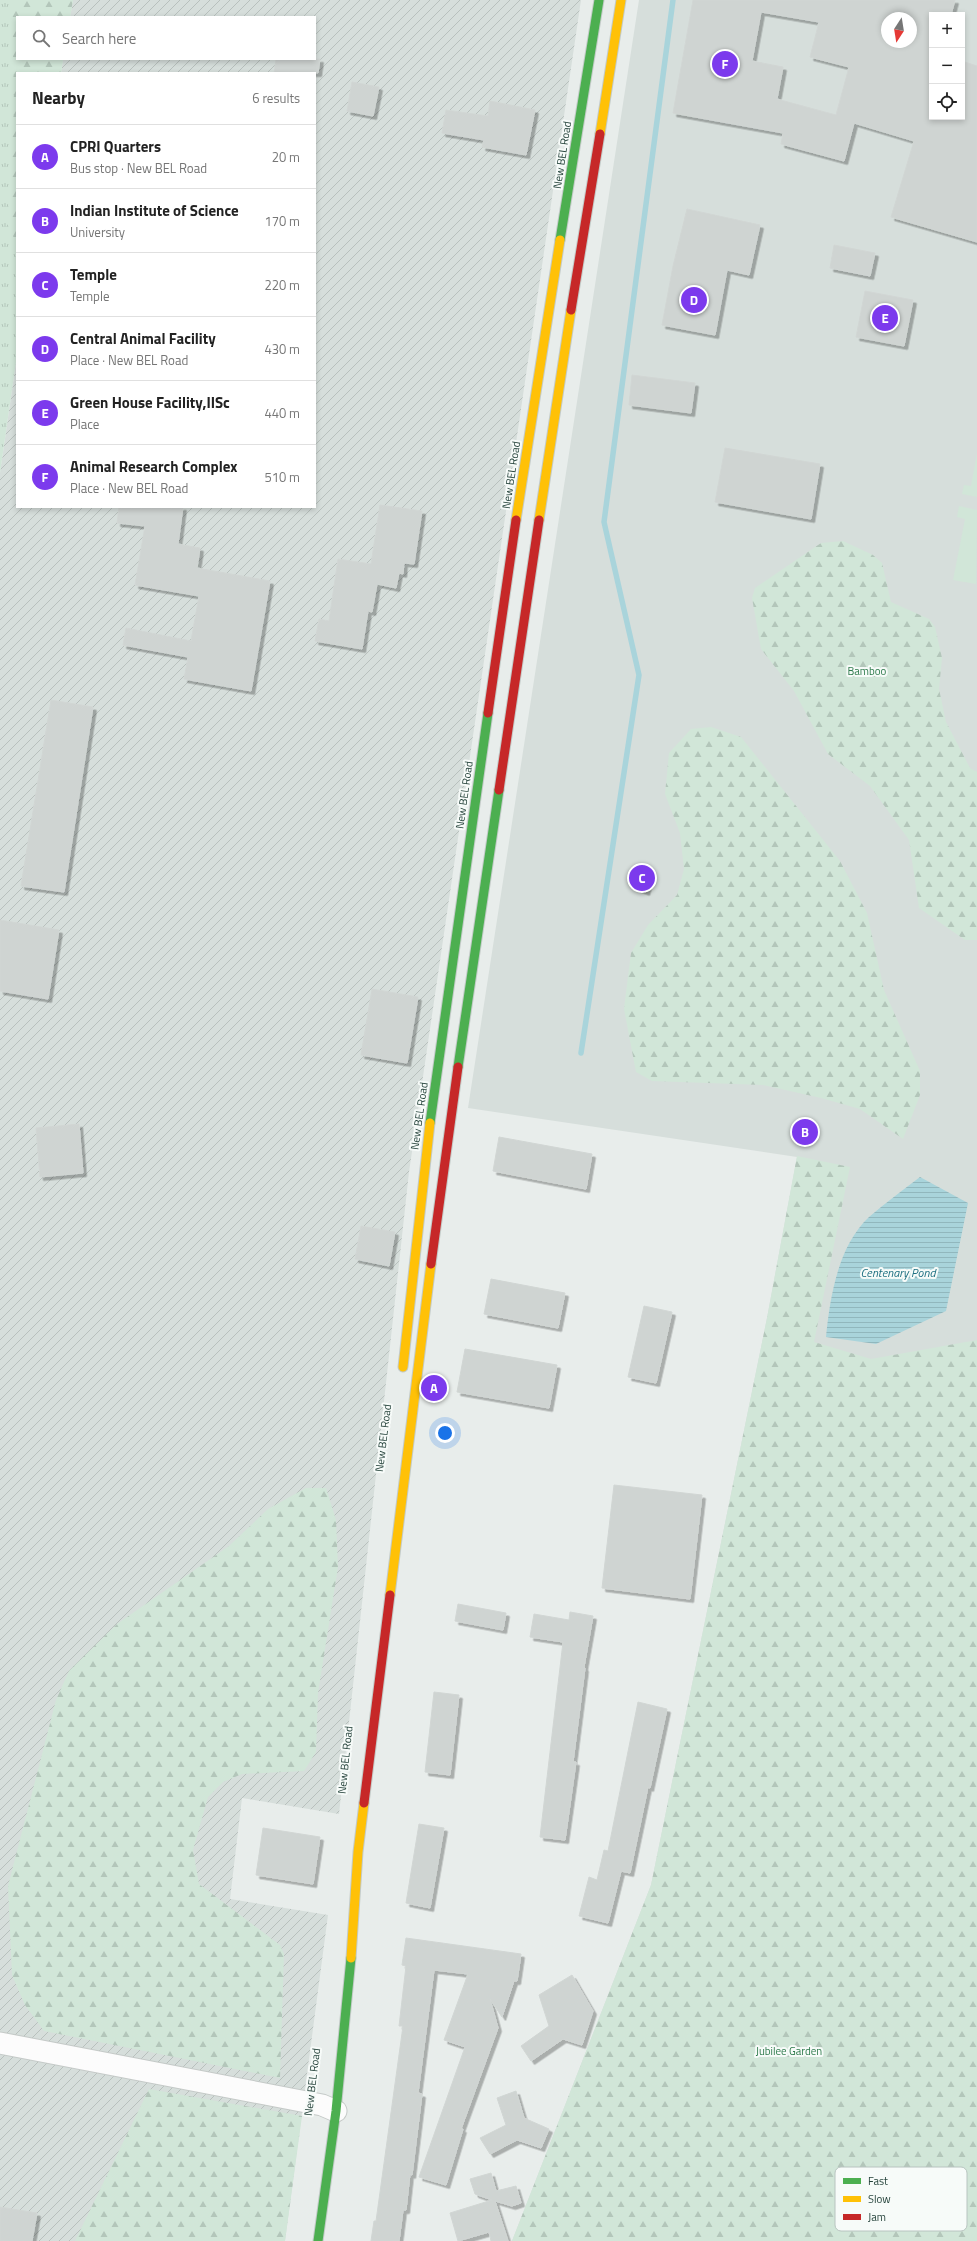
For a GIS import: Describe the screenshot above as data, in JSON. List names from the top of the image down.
{
  "streets": {
    "main road": ["New BEL Road"]
  },
  "water": ["Centenary Pond"],
  "parks": ["Bamboo", "Jubilee Garden"],
  "legend": ["Fast", "Slow", "Jam"],
  "north": "bottom",
  "page": {
    "map_buttons": ["+", "−"],
    "search": "Search here",
    "pins": [
      "F",
      "D",
      "E",
      "C",
      "B",
      "A"
    ],
    "heading": ["Nearby", "6 results"],
    "list": [
      {
        "mark": "A",
        "name": "CPRI Quarters",
        "note": "Bus stop · New BEL Road",
        "value": "20 m"
      },
      {
        "mark": "B",
        "name": "Indian Institute of Science",
        "note": "University",
        "value": "170 m"
      },
      {
        "mark": "C",
        "name": "Temple",
        "note": "Temple",
        "value": "220 m"
      },
      {
        "mark": "D",
        "name": "Central Animal Facility",
        "note": "Place · New BEL Road",
        "value": "430 m"
      },
      {
        "mark": "E",
        "name": "Green House Facility,IISc",
        "note": "Place",
        "value": "440 m"
      },
      {
        "mark": "F",
        "name": "Animal Research Complex",
        "note": "Place · New BEL Road",
        "value": "510 m"
      }
    ]
  }
}
